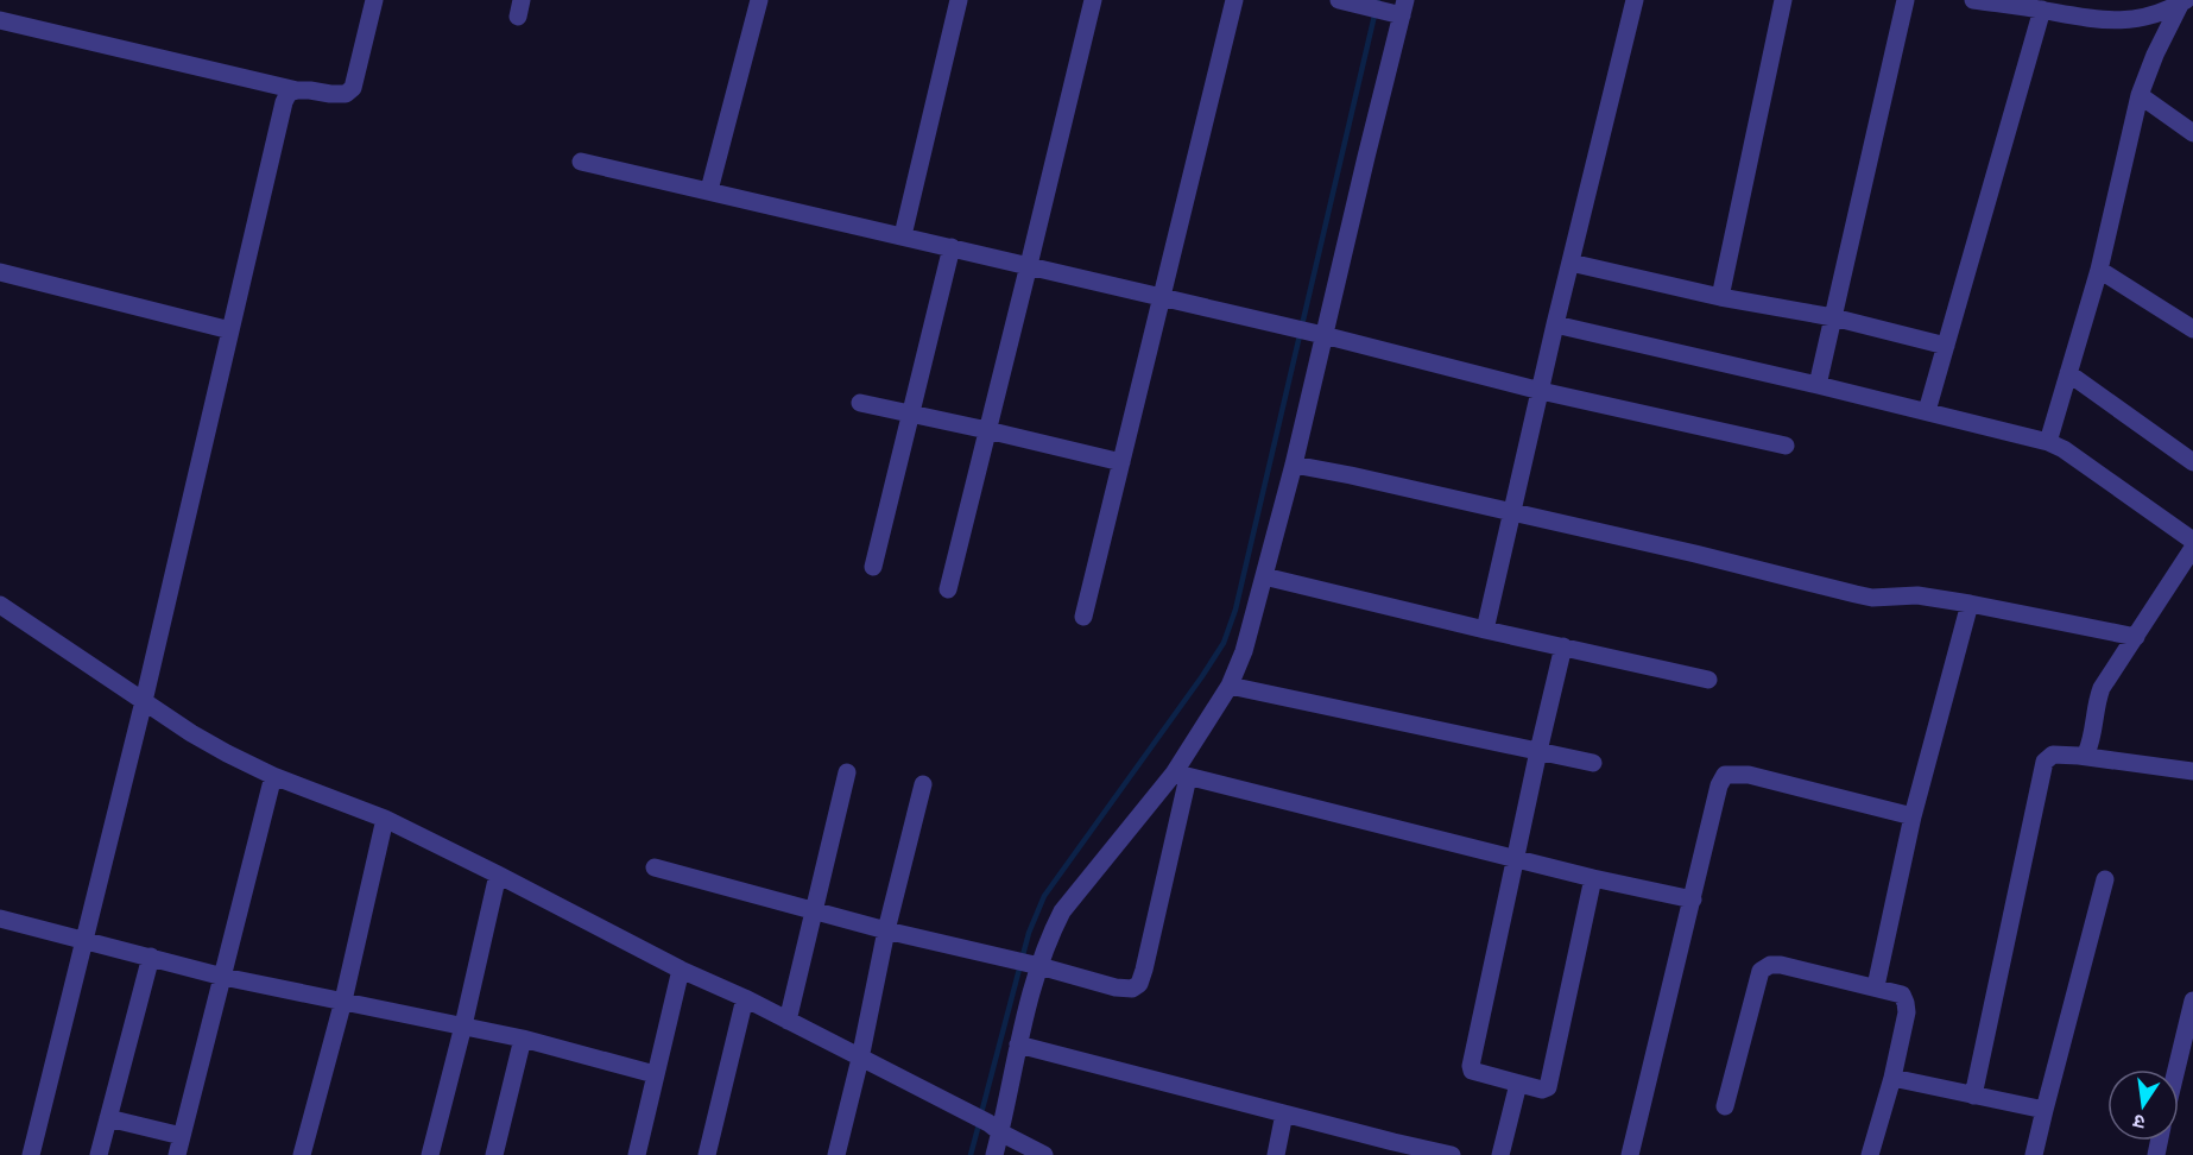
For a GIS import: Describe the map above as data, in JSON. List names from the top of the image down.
{
  "north": "bottom"
}
